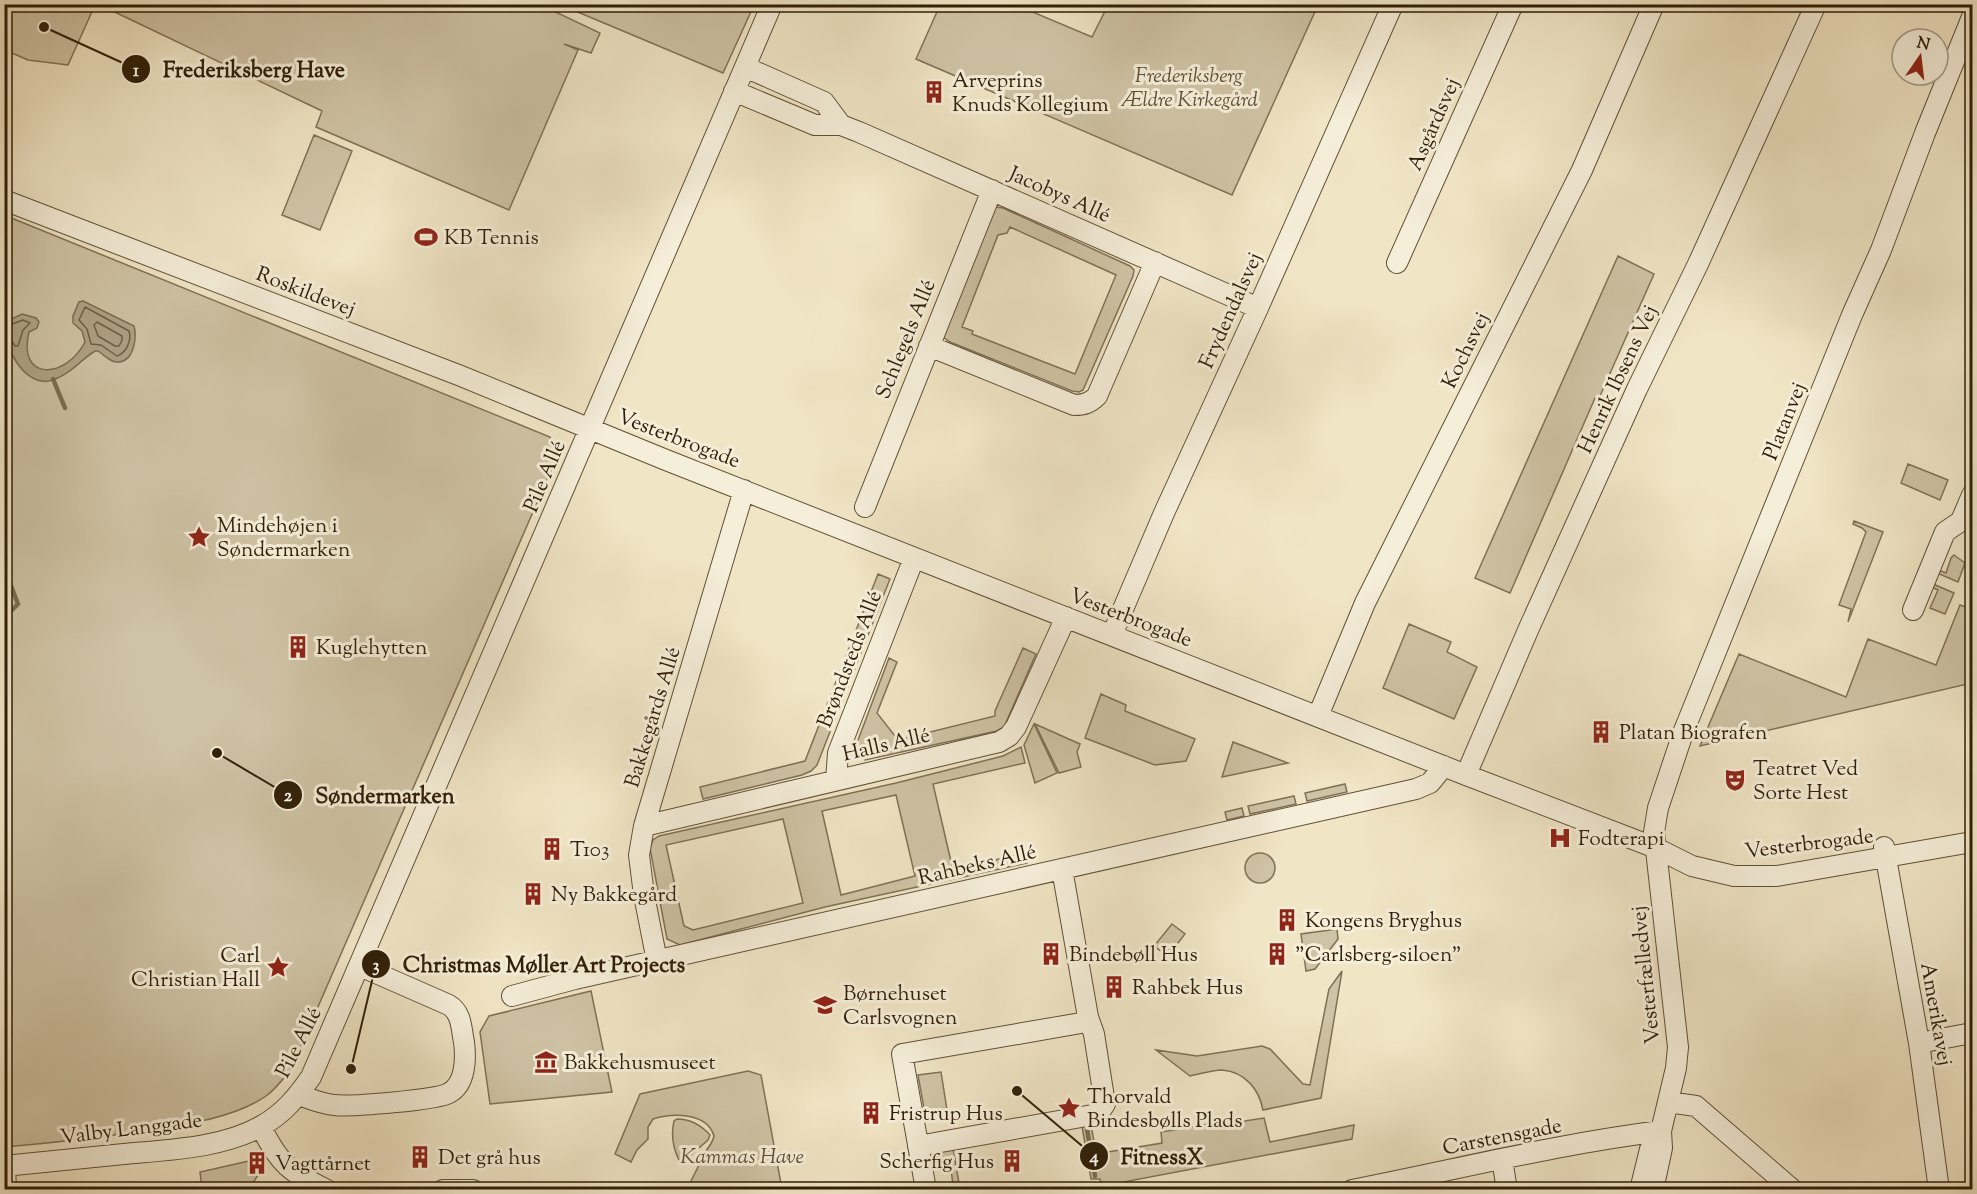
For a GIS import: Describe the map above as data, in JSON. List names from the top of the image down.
{
  "streets": {
    "street": [
      "Asgårdsvej",
      "Jacobys Allé",
      "Roskildevej",
      "Frydendalsvej",
      "Schlegels Allé",
      "Kochsvej",
      "Henrik Ibsens Vej",
      "Platanvej",
      "Vesterbrogade",
      "Pile Allé",
      "Brøndsteds Allé",
      "Bakkegårds Allé",
      "Halls Allé",
      "Rahbeks Allé",
      "Vesterfælledvej",
      "Amerikavej",
      "Valby Langgade",
      "Carstensgade"
    ]
  },
  "crossings": [
    ["Jacobys Allé", "Frydendalsvej"],
    ["Jacobys Allé", "Schlegels Allé"],
    ["Jacobys Allé", "Pile Allé"],
    ["Roskildevej", "Vesterbrogade"],
    ["Roskildevej", "Pile Allé"],
    ["Frydendalsvej", "Vesterbrogade"],
    ["Kochsvej", "Vesterbrogade"],
    ["Henrik Ibsens Vej", "Vesterbrogade"],
    ["Platanvej", "Vesterbrogade"],
    ["Platanvej", "Vesterfælledvej"],
    ["Vesterbrogade", "Pile Allé"],
    ["Vesterbrogade", "Brøndsteds Allé"],
    ["Vesterbrogade", "Bakkegårds Allé"],
    ["Vesterbrogade", "Halls Allé"],
    ["Vesterbrogade", "Rahbeks Allé"],
    ["Vesterbrogade", "Vesterfælledvej"],
    ["Vesterbrogade", "Amerikavej"],
    ["Pile Allé", "Valby Langgade"],
    ["Brøndsteds Allé", "Halls Allé"],
    ["Bakkegårds Allé", "Halls Allé"],
    ["Bakkegårds Allé", "Rahbeks Allé"],
    ["Vesterfælledvej", "Carstensgade"]
  ],
  "parks": ["Frederiksberg Ældre Kirkegård", "Kammas Have"],
  "places": {
    "other": [
      "Frederiksberg Have",
      "Søndermarken",
      "Christmas Møller Art Projects",
      "FitnessX"
    ],
    "building": [
      "Arveprins Knuds Kollegium",
      "Kuglehytten",
      "Platan Biografen",
      "T103",
      "Ny Bakkegård",
      "Kongens Bryghus",
      "Bindebøll Hus",
      "\"Carlsberg-siloen\"",
      "Rahbek Hus",
      "Fristrup Hus",
      "Det grå hus",
      "Scherfig Hus",
      "Vagttårnet"
    ],
    "sports": ["KB Tennis"],
    "place": ["Mindehøjen i Søndermarken", "Carl Christian Hall", "Thorvald Bindesbølls Plads"],
    "theatre": ["Teatret Ved Sorte Hest"],
    "hospital": ["Fodterapi"],
    "school or university": ["Børnehuset Carlsvognen"],
    "museum": ["Bakkehusmuseet"]
  },
  "north": "top"
}
